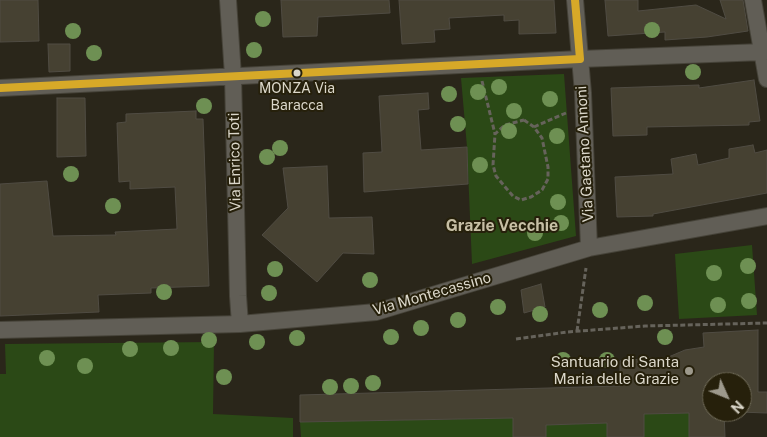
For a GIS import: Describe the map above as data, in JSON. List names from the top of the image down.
{
  "streets": {
    "street": ["Via Gaetano Annoni", "Via Enrico Toti", "Via Montecassino"]
  },
  "crossings": [
    ["Via Gaetano Annoni", "Via Montecassino"],
    ["Via Enrico Toti", "Via Montecassino"]
  ],
  "districts": ["Grazie Vecchie"],
  "places": ["MONZA Via Baracca", "Santuario di Santa Maria delle Grazie"],
  "north": "bottom right"
}
